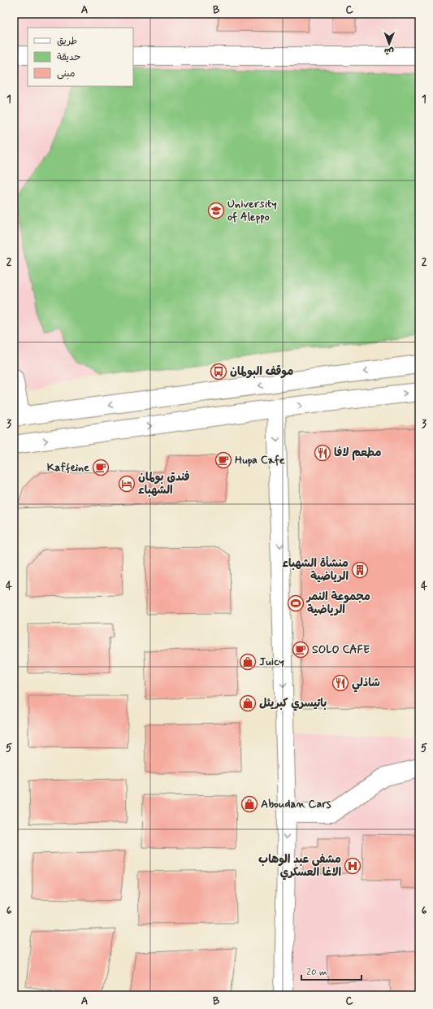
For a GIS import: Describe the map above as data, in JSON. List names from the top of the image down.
{
  "places": {
    "school or university": ["University of Aleppo"],
    "bus stop": ["موقف البولمان"],
    "restaurant": ["مطعم لافا", "شاذلي"],
    "cafe": ["Hupa Cafe", "Kaffeine", "SOLO CAFE"],
    "hotel": ["فندق بولمان الشهباء"],
    "building": ["منشأة الشهباء الرياضية"],
    "sports": ["مجموعة النمر الرياضية"],
    "shop": ["Juicy", "باتيسري كبريئل", "Aboudan Cars"],
    "hospital": ["مشفى عبد الوهاب الاغا العسكري"]
  },
  "legend": ["طريق", "حديقة", "مبنى"],
  "scale_bar": "20 m",
  "north": "bottom",
  "grid": {
    "columns": ["A", "B", "C"],
    "rows": [
      "1",
      "2",
      "3",
      "4",
      "5",
      "6"
    ]
  }
}
